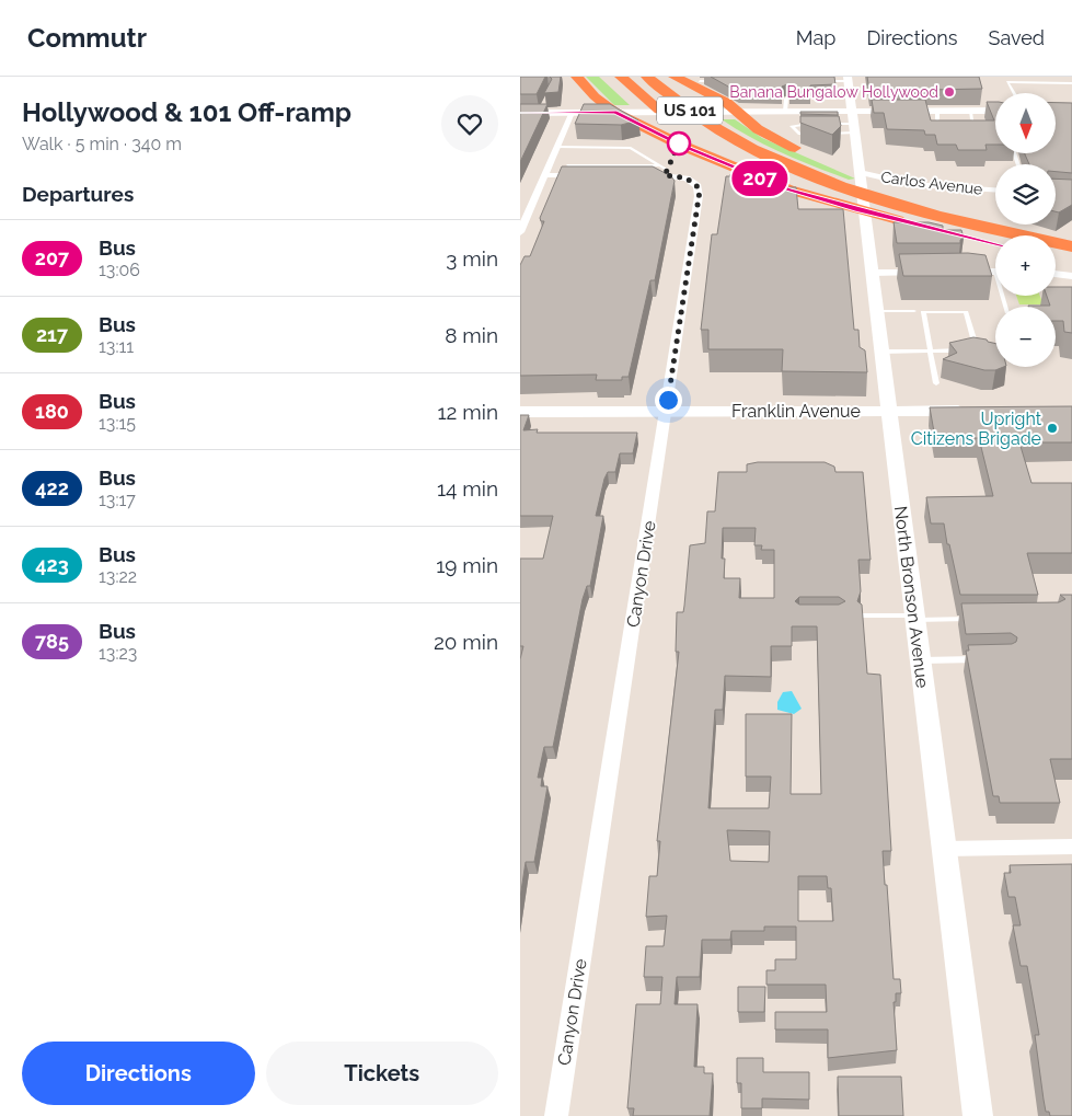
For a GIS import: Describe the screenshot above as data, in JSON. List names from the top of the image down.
{
  "streets": {
    "highway": ["US 101"],
    "street": [
      "Carlos Avenue",
      "Franklin Avenue",
      "Canyon Drive",
      "North Bronson Avenue"
    ]
  },
  "crossings": [
    ["Carlos Avenue", "North Bronson Avenue"],
    ["Franklin Avenue", "Canyon Drive"],
    ["Franklin Avenue", "North Bronson Avenue"]
  ],
  "places": ["Banana Bungalow Hollywood", "Upright Citizens Brigade"],
  "lines": ["bus line 207"],
  "north": "bottom",
  "page": {
    "header": "Commutr",
    "nav": ["Map", "Directions", "Saved"],
    "heading": [
      ["Hollywood & 101 Off-ramp", "Walk · 5 min · 340 m"],
      "Departures"
    ],
    "on_map": "207",
    "map_buttons": ["+", "−"],
    "list": [
      {
        "mark": "207",
        "name": "Bus",
        "note": "13:06",
        "value": "3 min"
      },
      {
        "mark": "217",
        "name": "Bus",
        "note": "13:11",
        "value": "8 min"
      },
      {
        "mark": "180",
        "name": "Bus",
        "note": "13:15",
        "value": "12 min"
      },
      {
        "mark": "422",
        "name": "Bus",
        "note": "13:17",
        "value": "14 min"
      },
      {
        "mark": "423",
        "name": "Bus",
        "note": "13:22",
        "value": "19 min"
      },
      {
        "mark": "785",
        "name": "Bus",
        "note": "13:23",
        "value": "20 min"
      }
    ],
    "buttons": ["Directions", "Tickets"]
  }
}
